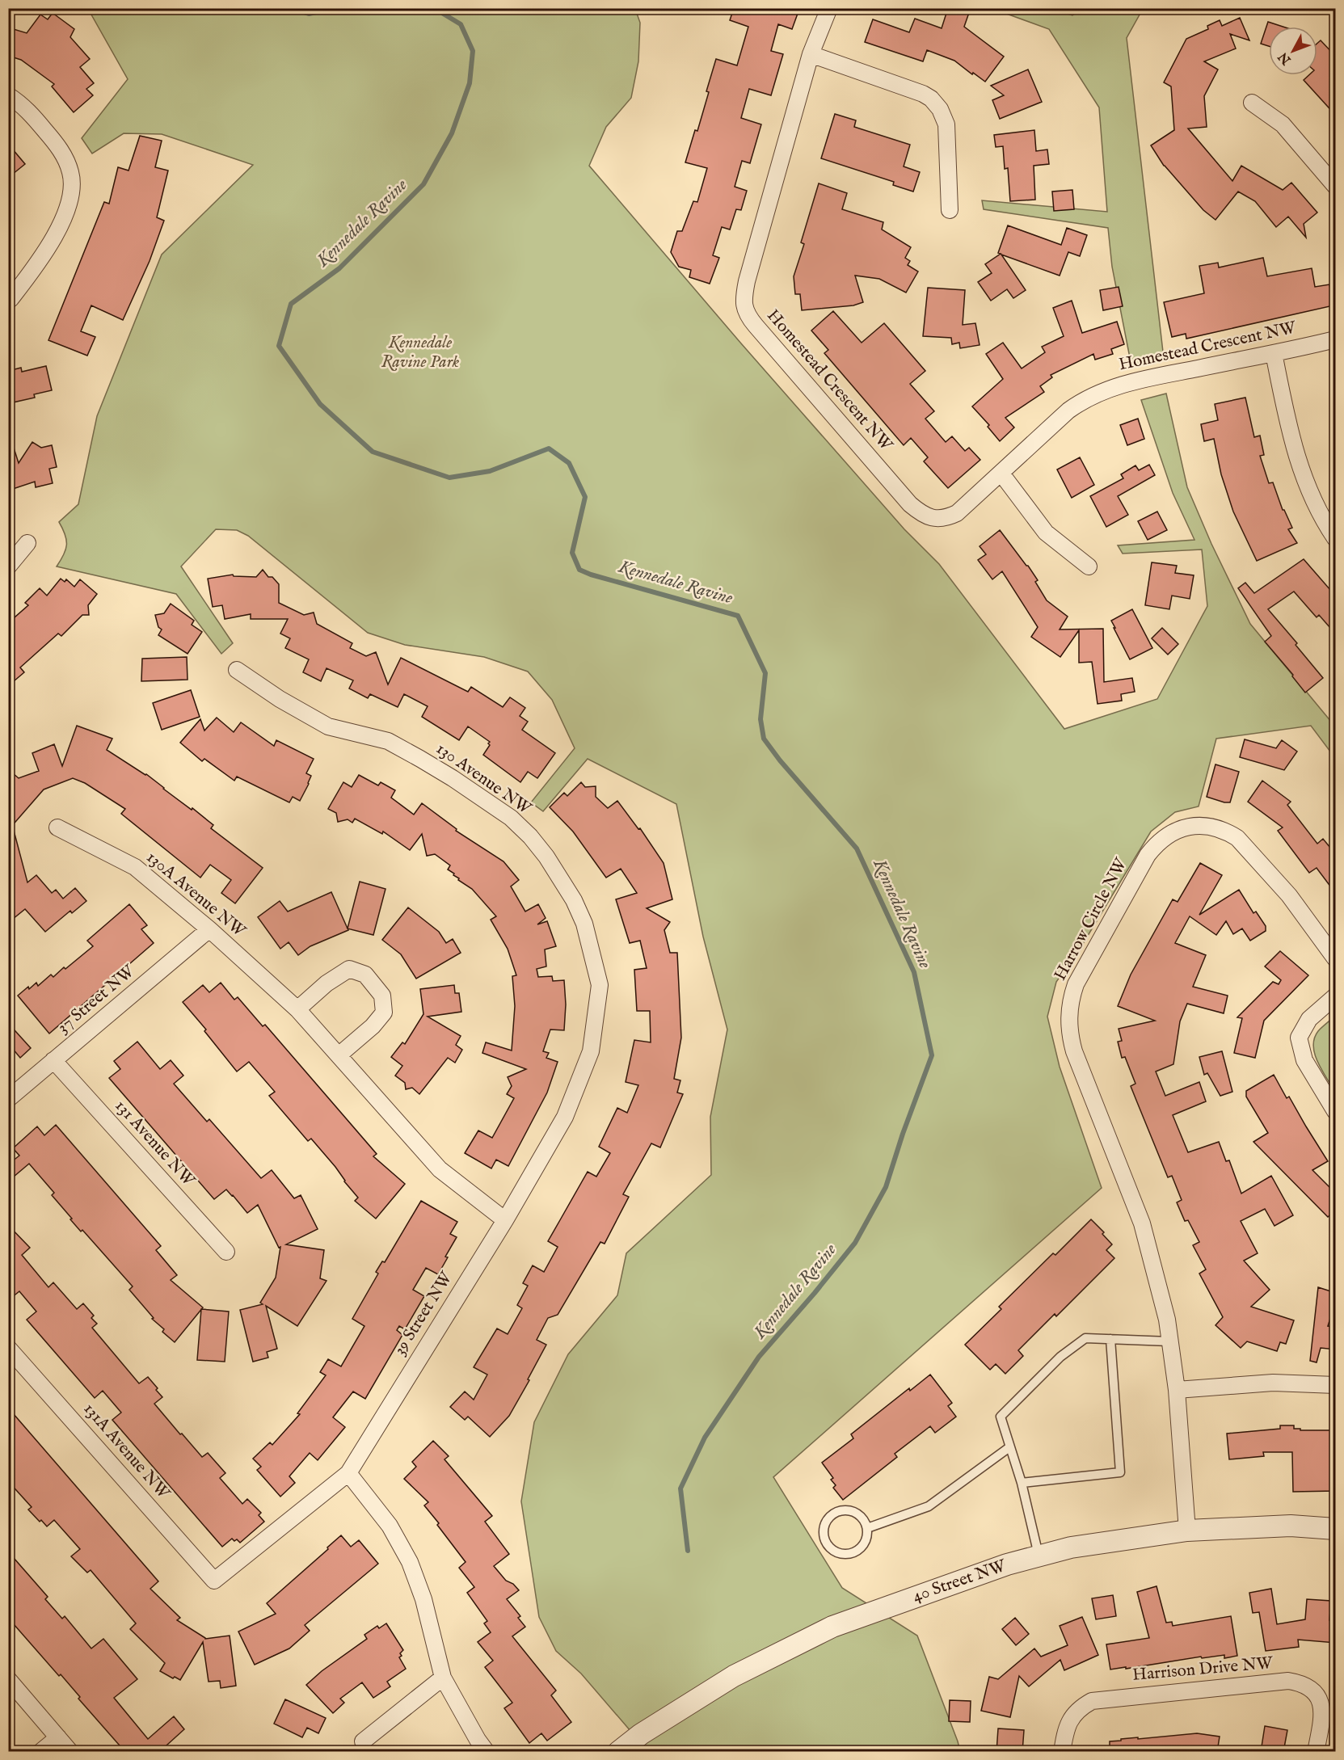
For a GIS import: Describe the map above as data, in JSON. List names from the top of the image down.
{
  "streets": {
    "street": [
      "Homestead Crescent NW",
      "130 Avenue NW",
      "130A Avenue NW",
      "Harrow Circle NW",
      "37 Street NW",
      "131 Avenue NW",
      "39 Street NW",
      "131A Avenue NW",
      "40 Street NW",
      "Harrison Drive NW"
    ]
  },
  "crossings": [
    ["130 Avenue NW", "39 Street NW"],
    ["130A Avenue NW", "37 Street NW"],
    ["130A Avenue NW", "39 Street NW"],
    ["Harrow Circle NW", "40 Street NW"],
    ["37 Street NW", "131 Avenue NW"],
    ["39 Street NW", "131A Avenue NW"]
  ],
  "water": ["Kennedale Ravine"],
  "parks": ["Kennedale Ravine Park"],
  "north": "bottom left"
}
